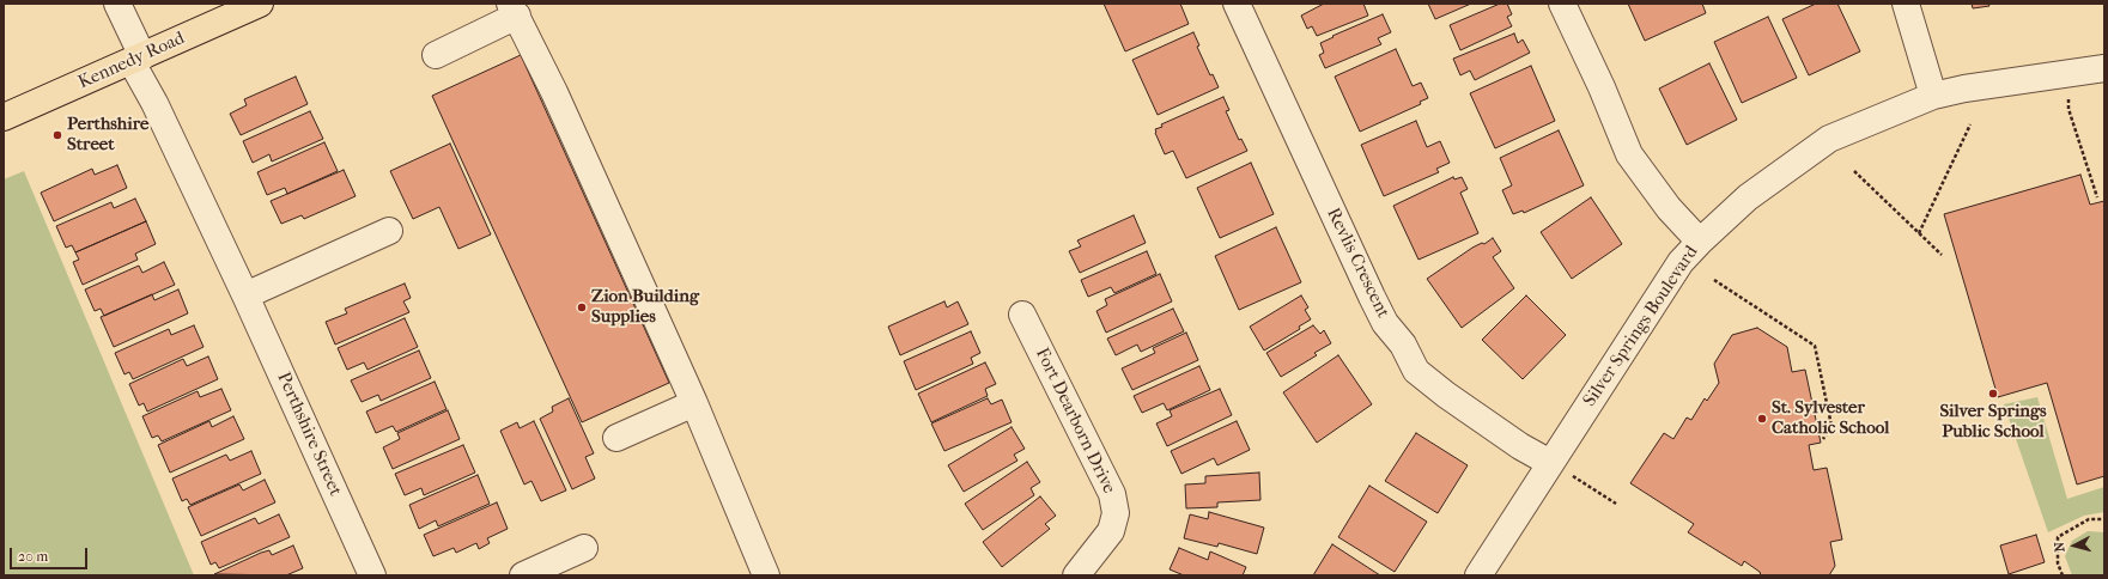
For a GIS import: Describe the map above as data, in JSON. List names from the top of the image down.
{
  "streets": {
    "main road": ["Kennedy Road"],
    "street": [
      "Revlis Crescent",
      "Silver Springs Boulevard",
      "Fort Dearborn Drive",
      "Perthshire Street"
    ]
  },
  "crossings": [
    ["Kennedy Road", "Perthshire Street"],
    ["Revlis Crescent", "Silver Springs Boulevard"]
  ],
  "places": [
    "Perthshire Street",
    "Zion Building Supplies",
    "Silver Springs Public School",
    "St. Sylvester Catholic School"
  ],
  "scale_bar": "20 m",
  "north": "left"
}
